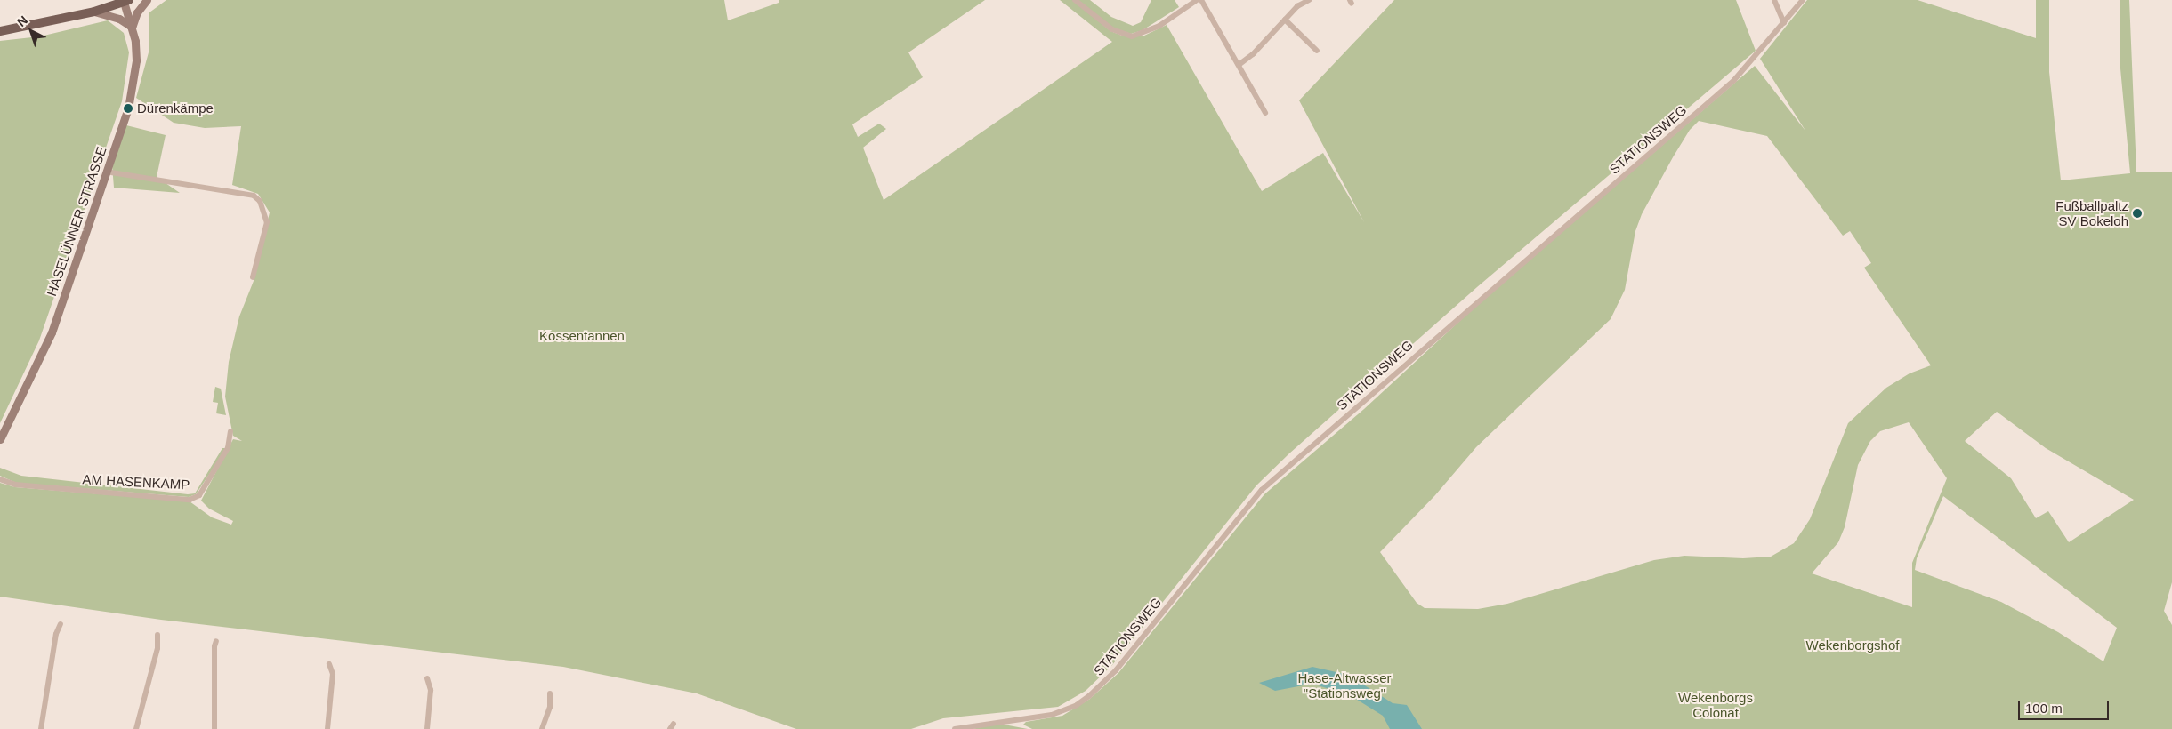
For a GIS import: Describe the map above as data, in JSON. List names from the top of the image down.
{
  "streets": {
    "street": ["STATIONSWEG", "HASELÜNNER STRASSE", "AM HASENKAMP"]
  },
  "parks": [
    "Kossentannen",
    "Wekenborgshof",
    "Hase-Altwasser \"Stationsweg\"",
    "Wekenborgs Colonat"
  ],
  "places": ["Dürenkämpe", "Fußballpaltz SV Bokeloh"],
  "scale_bar": "100 m",
  "north": "top left"
}
